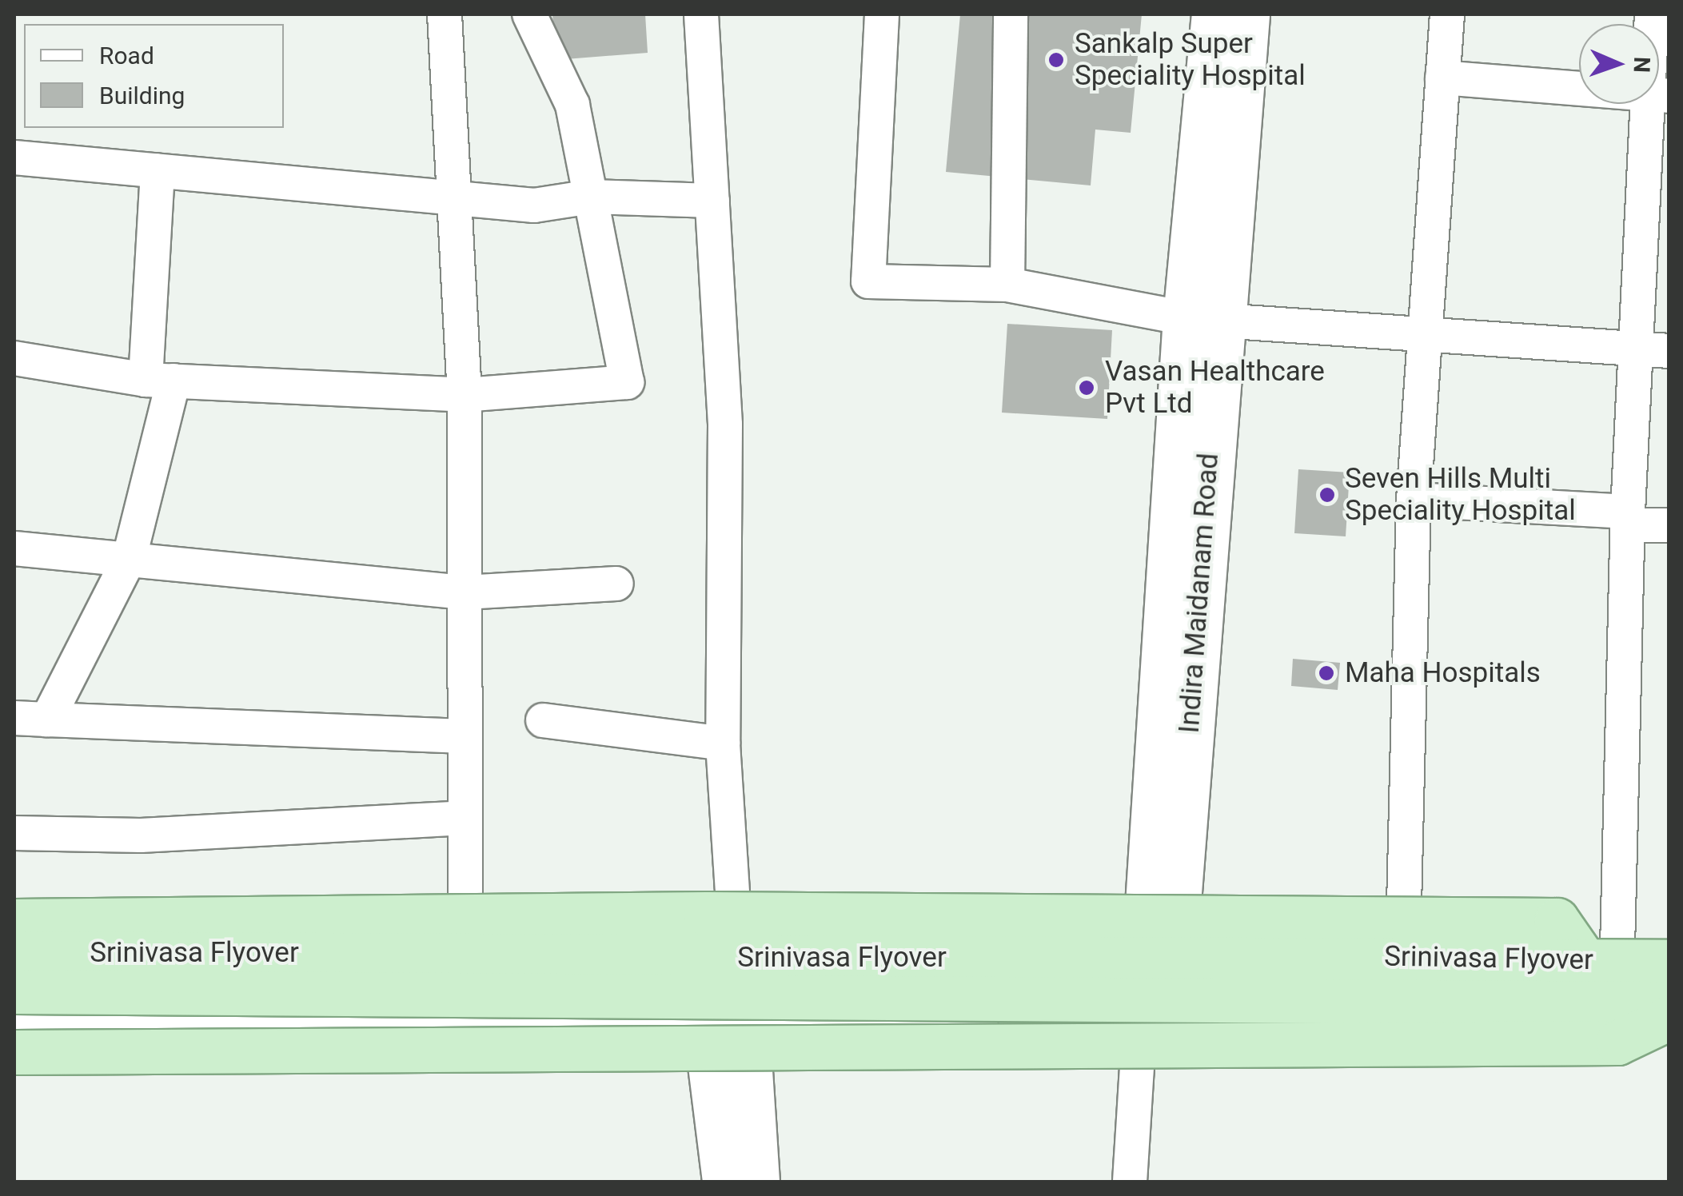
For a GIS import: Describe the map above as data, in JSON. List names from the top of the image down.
{
  "streets": {
    "main road": ["Srinivasa Flyover"],
    "street": ["Indira Maidanam Road"]
  },
  "places": [
    "Sankalp Super Speciality Hospital",
    "Vasan Healthcare Pvt Ltd",
    "Seven Hills Multi Speciality Hospital",
    "Maha Hospitals"
  ],
  "legend": ["Road", "Building"],
  "north": "right"
}
